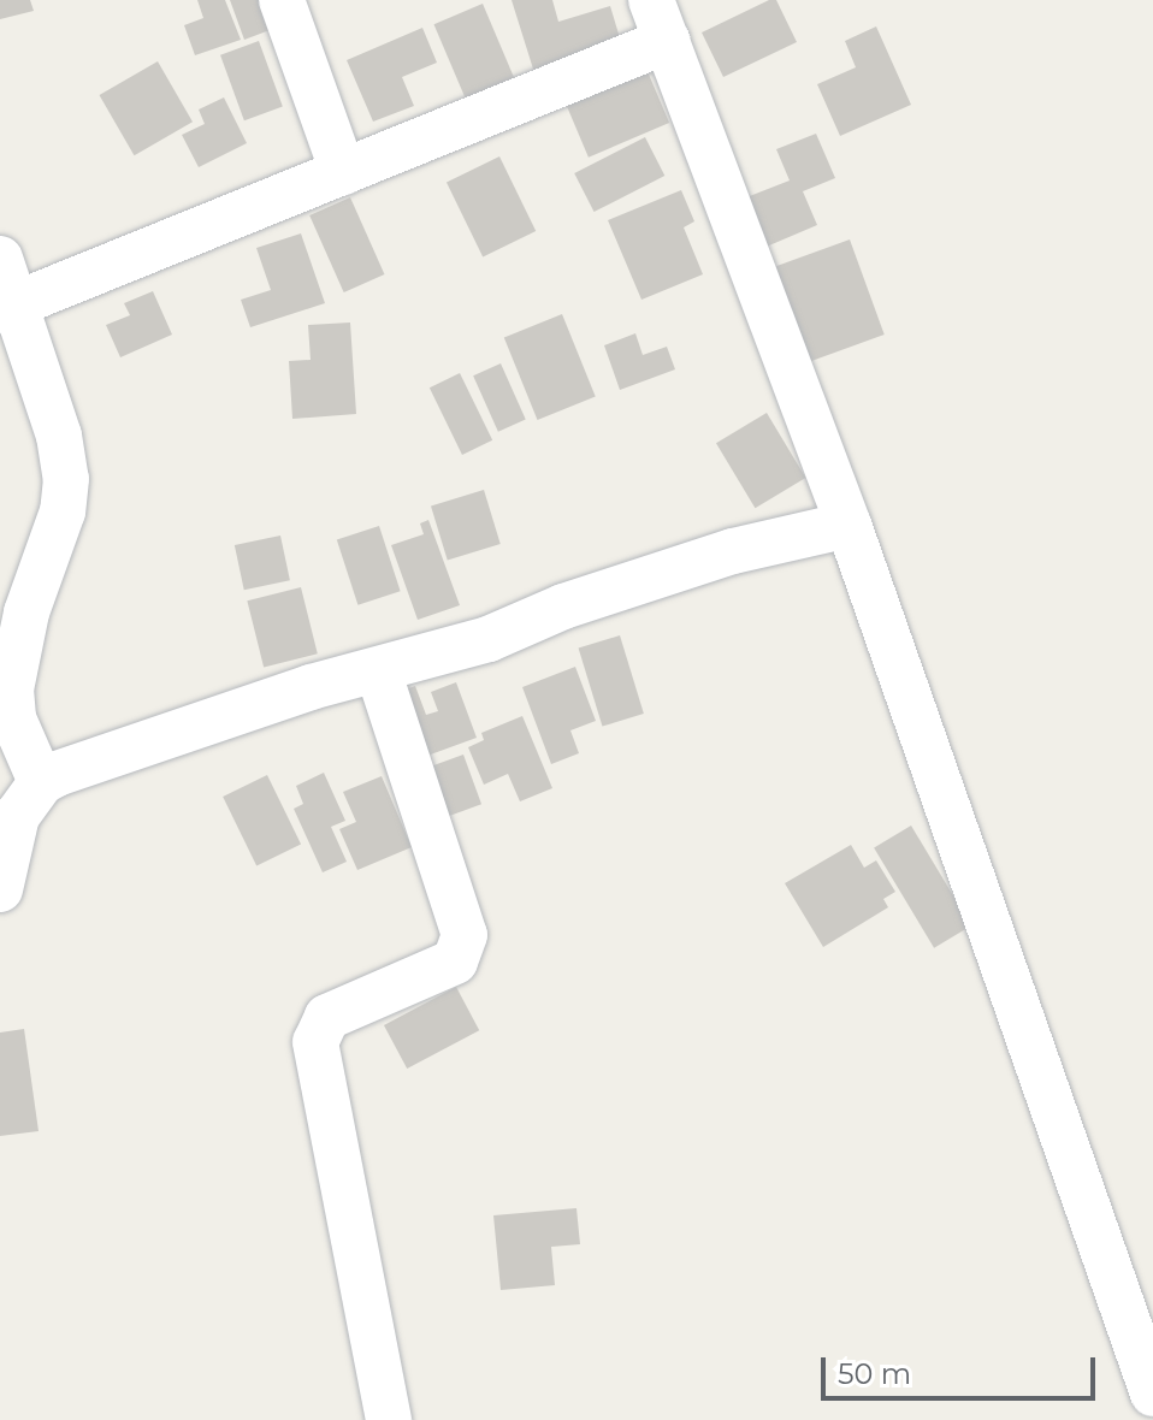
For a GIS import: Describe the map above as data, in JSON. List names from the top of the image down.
{
  "scale_bar": "50 m"
}
